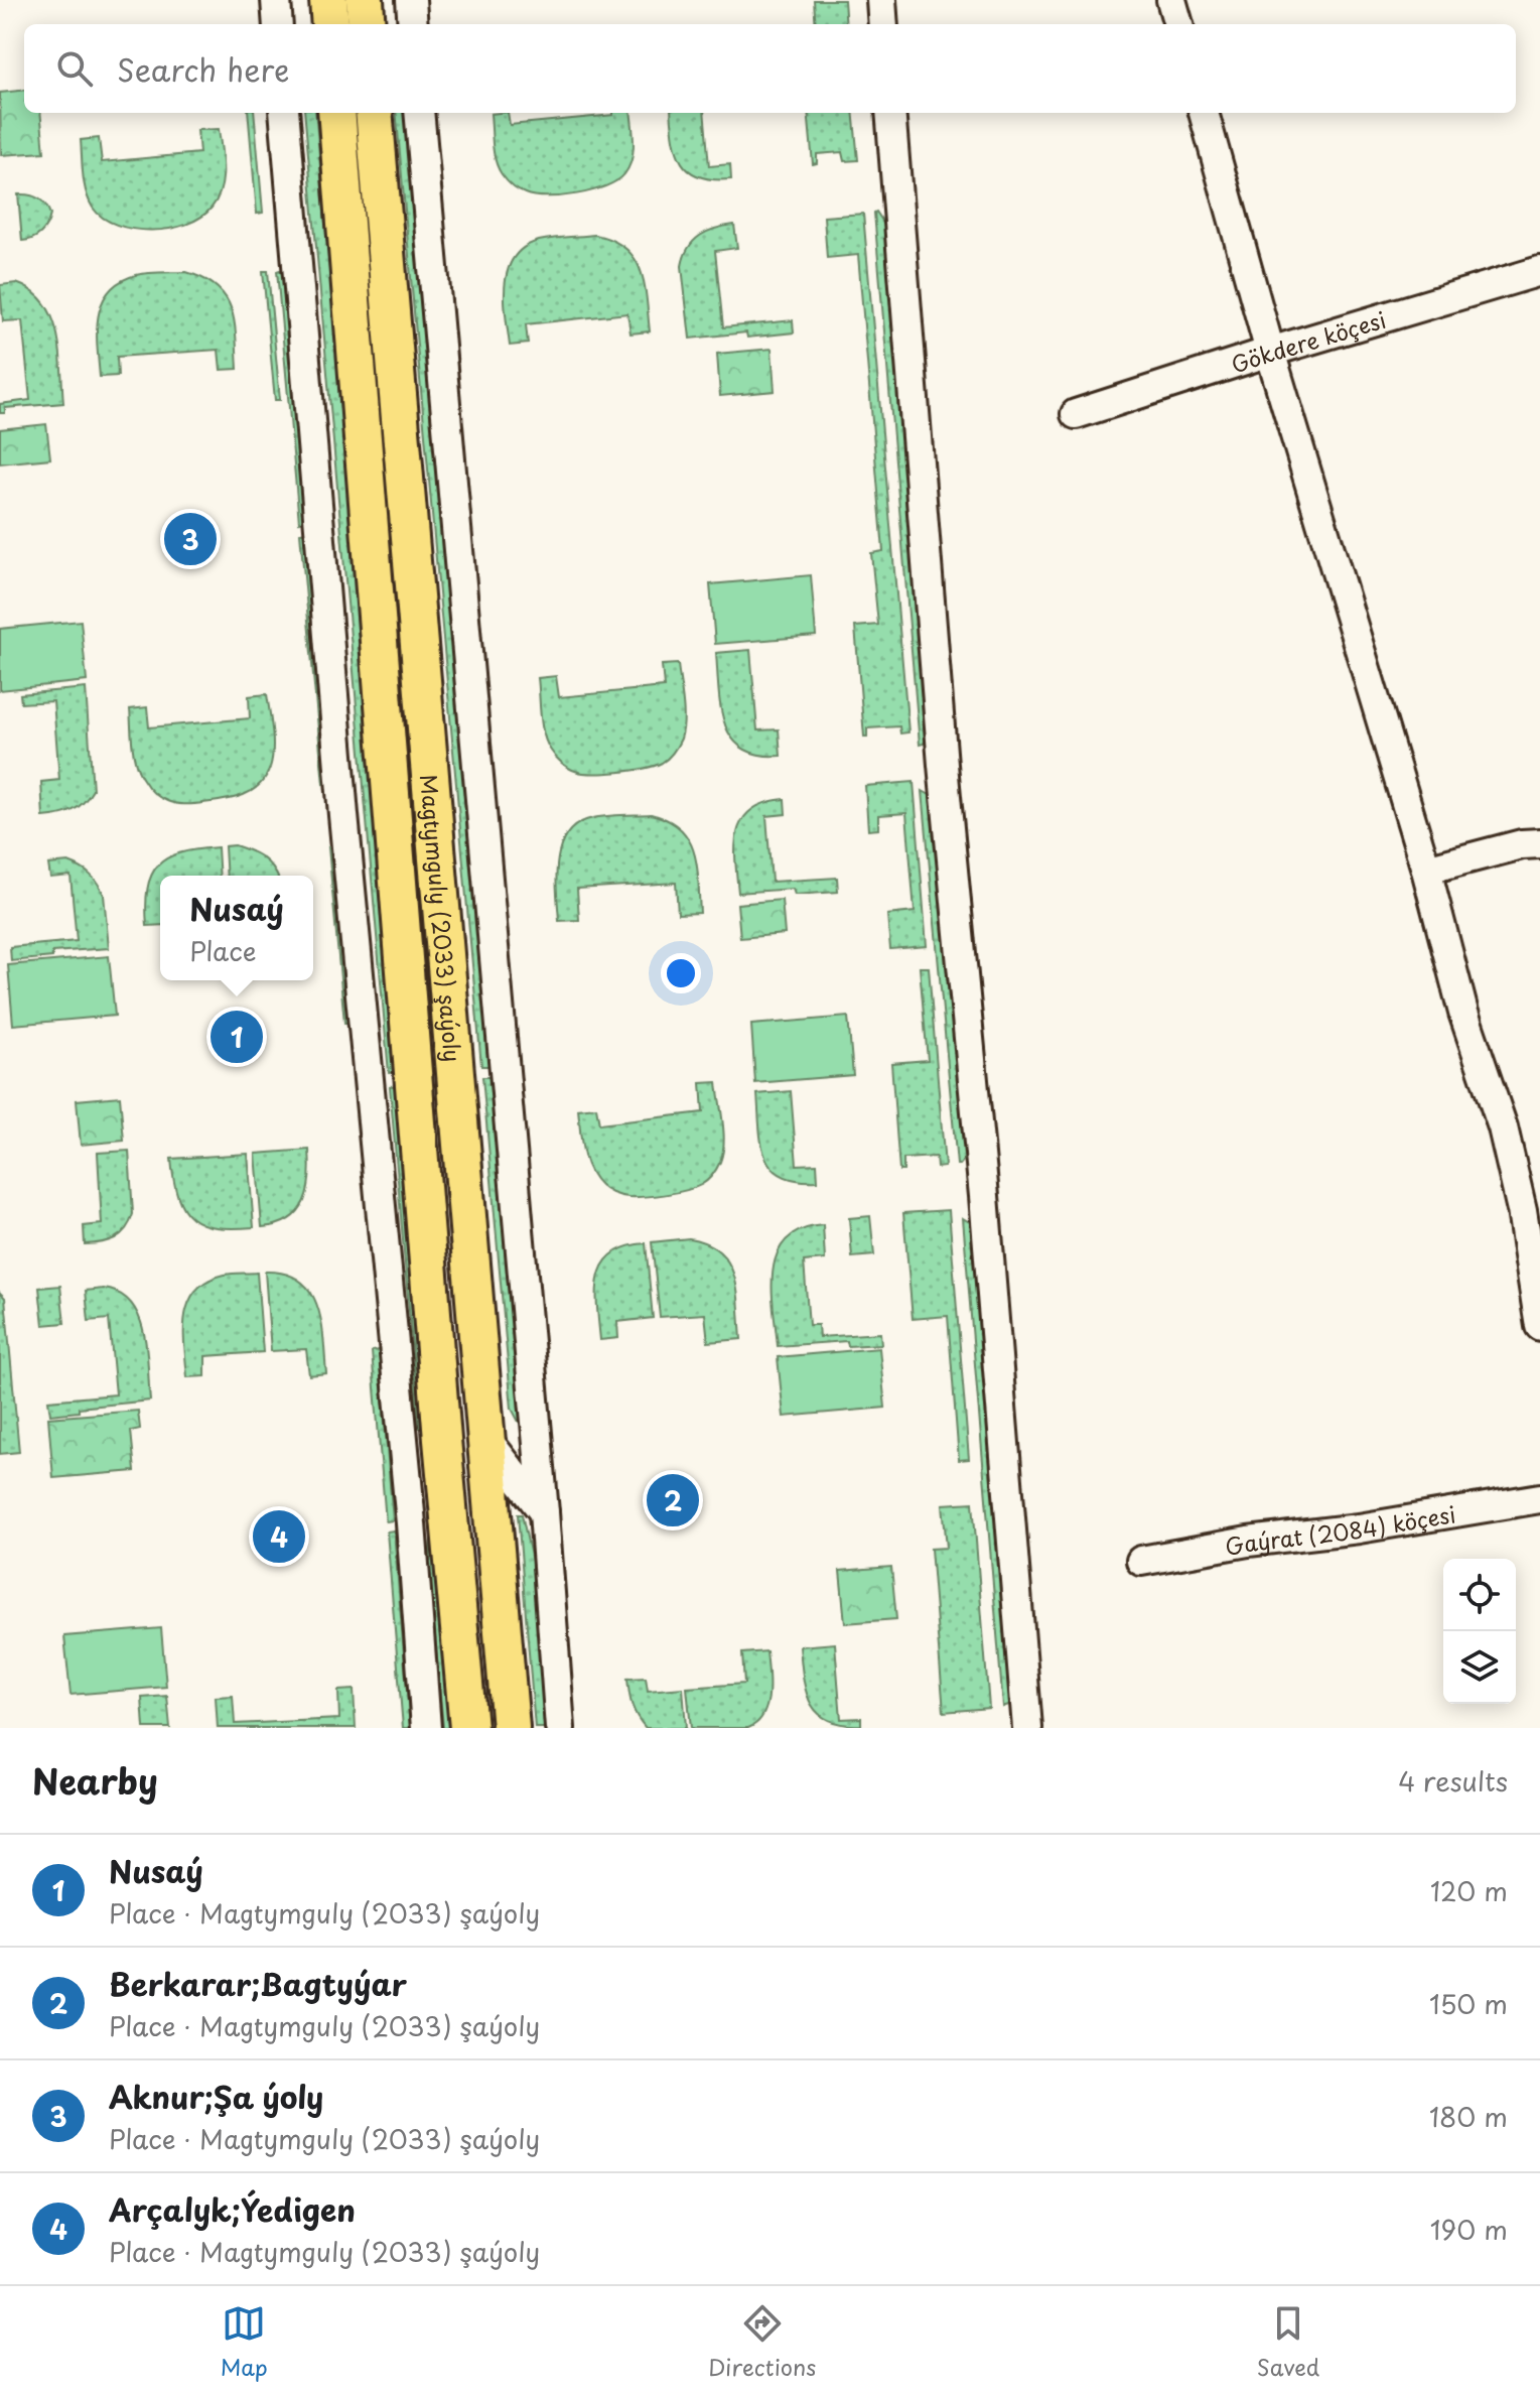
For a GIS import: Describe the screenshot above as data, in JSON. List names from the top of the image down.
{
  "streets": {
    "main road": ["Magtymguly (2033) şaýoly"],
    "street": ["Gökdere köçesi", "Gaýrat (2084) köçesi"]
  },
  "page": {
    "search": "Search here",
    "pins": [
      "3",
      "1",
      "2",
      "4"
    ],
    "popup": ["Nusaý", "Place"],
    "heading": ["Nearby", "4 results"],
    "list": [
      {
        "mark": "1",
        "name": "Nusaý",
        "note": "Place · Magtymguly (2033) şaýoly",
        "value": "120 m"
      },
      {
        "mark": "2",
        "name": "Berkarar;Bagtyýar",
        "note": "Place · Magtymguly (2033) şaýoly",
        "value": "150 m"
      },
      {
        "mark": "3",
        "name": "Aknur;Şa ýoly",
        "note": "Place · Magtymguly (2033) şaýoly",
        "value": "180 m"
      },
      {
        "mark": "4",
        "name": "Arçalyk;Ýedigen",
        "note": "Place · Magtymguly (2033) şaýoly",
        "value": "190 m"
      }
    ],
    "nav": ["Map", "Directions", "Saved"]
  }
}
